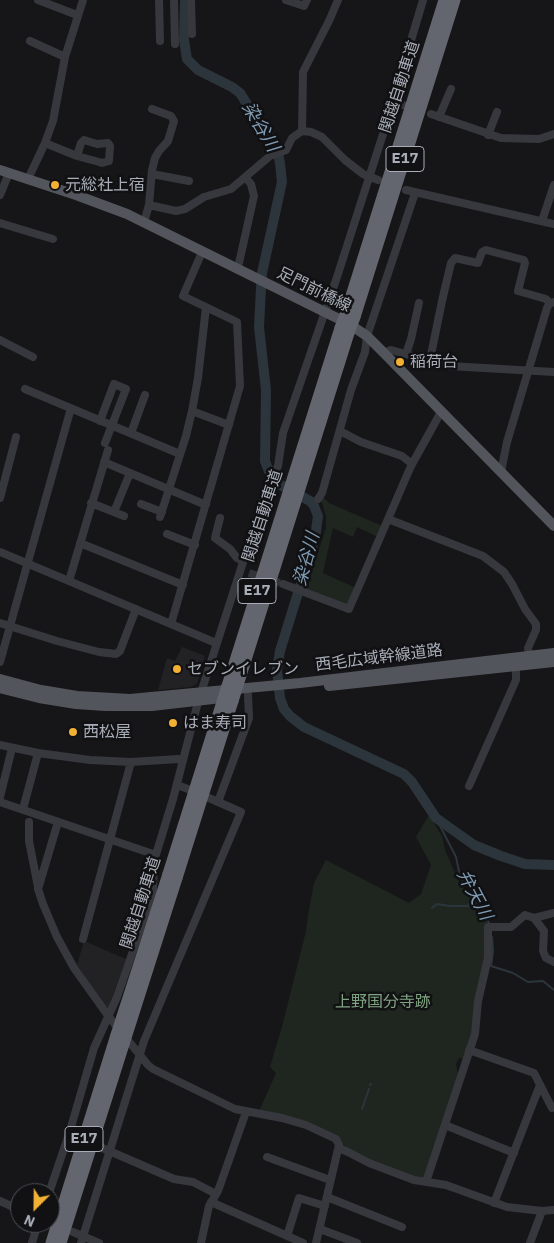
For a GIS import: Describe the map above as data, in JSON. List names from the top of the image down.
{
  "streets": {
    "highway": ["関越自動車道", "E17"],
    "main road": ["足門前橋線", "西毛広域幹線道路"]
  },
  "water": ["染谷川", "弁天川"],
  "parks": ["上野国分寺跡"],
  "places": [
    "元総社上宿",
    "稲荷台",
    "セブンイレブン",
    "はま寿司",
    "西松屋"
  ],
  "north": "bottom left"
}
